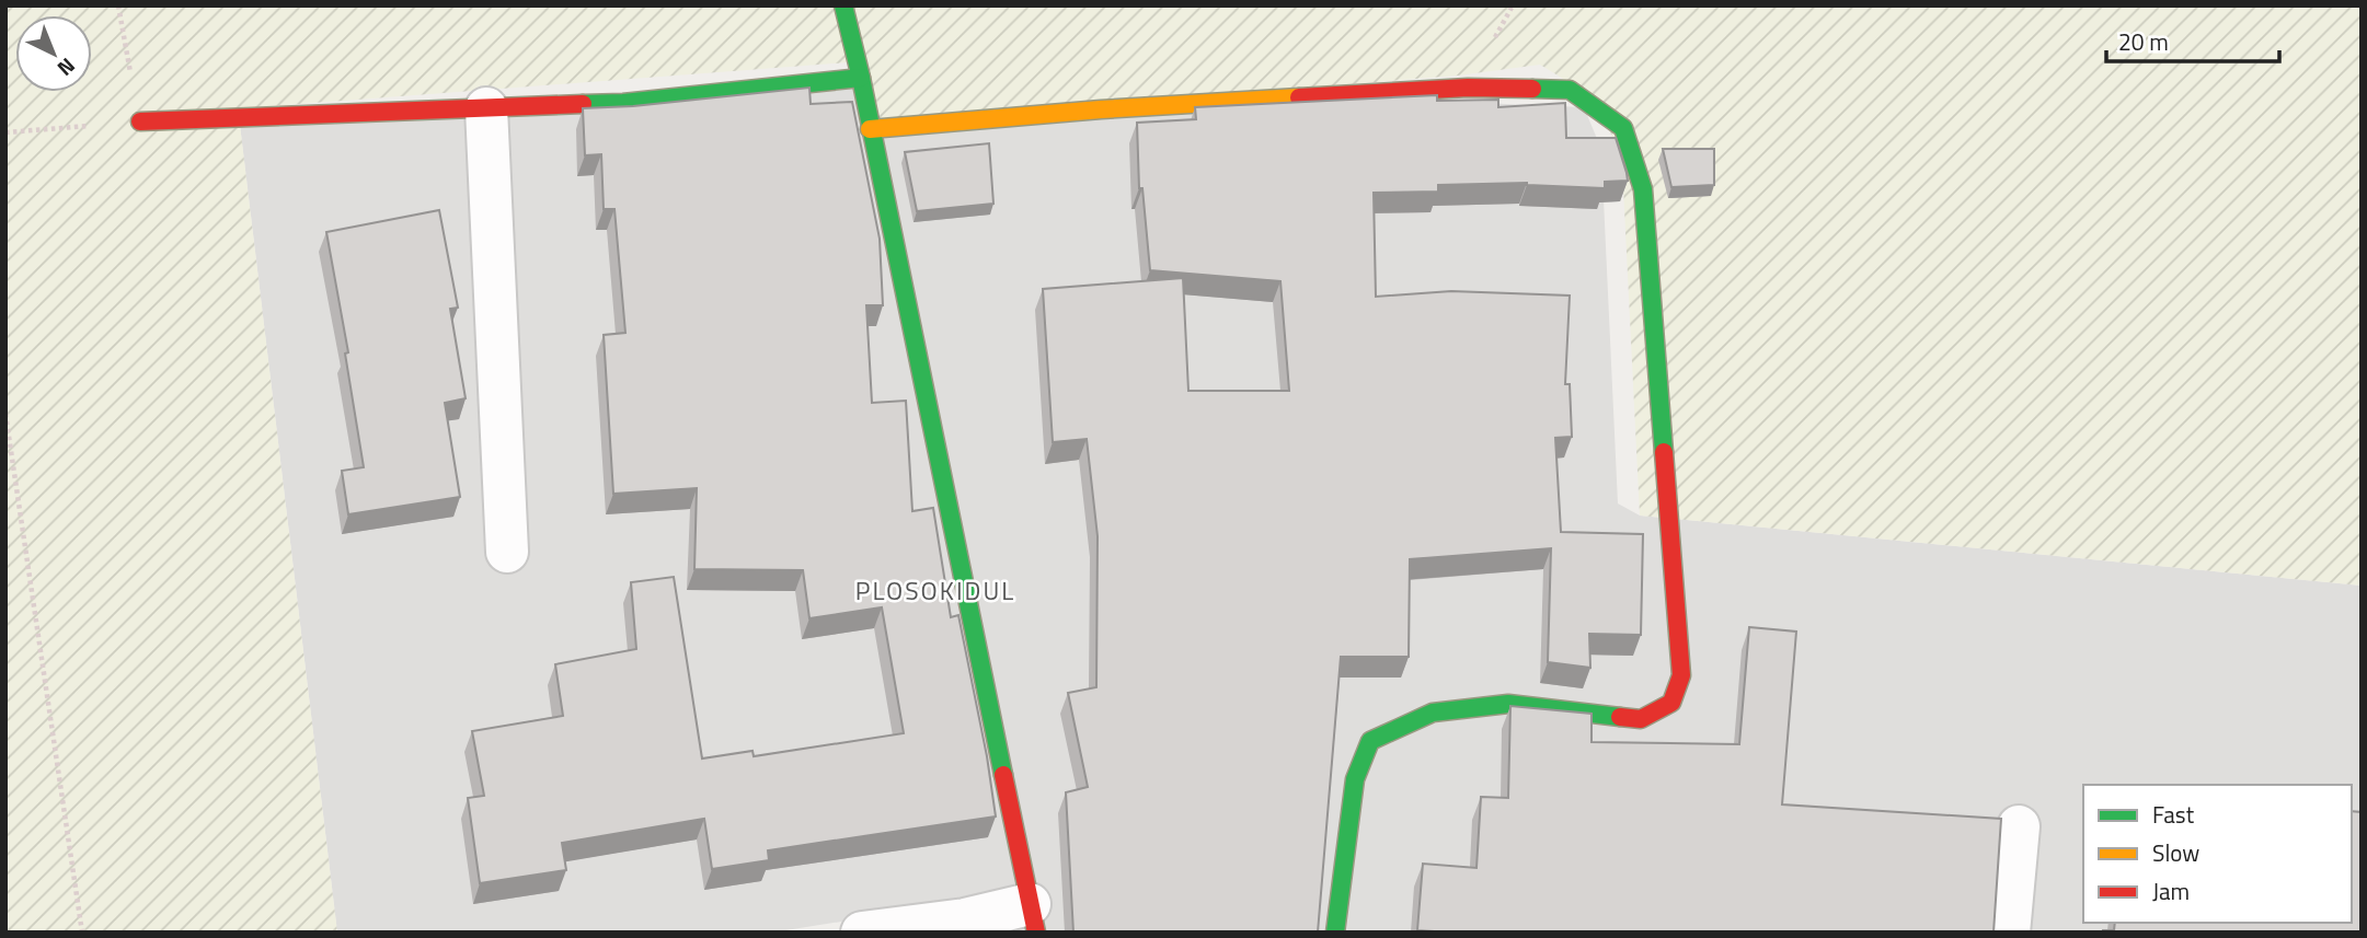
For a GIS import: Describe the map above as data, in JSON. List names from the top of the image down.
{
  "districts": ["PLOSOKIDUL"],
  "legend": ["Fast", "Slow", "Jam"],
  "scale_bar": "20 m",
  "north": "bottom right"
}
